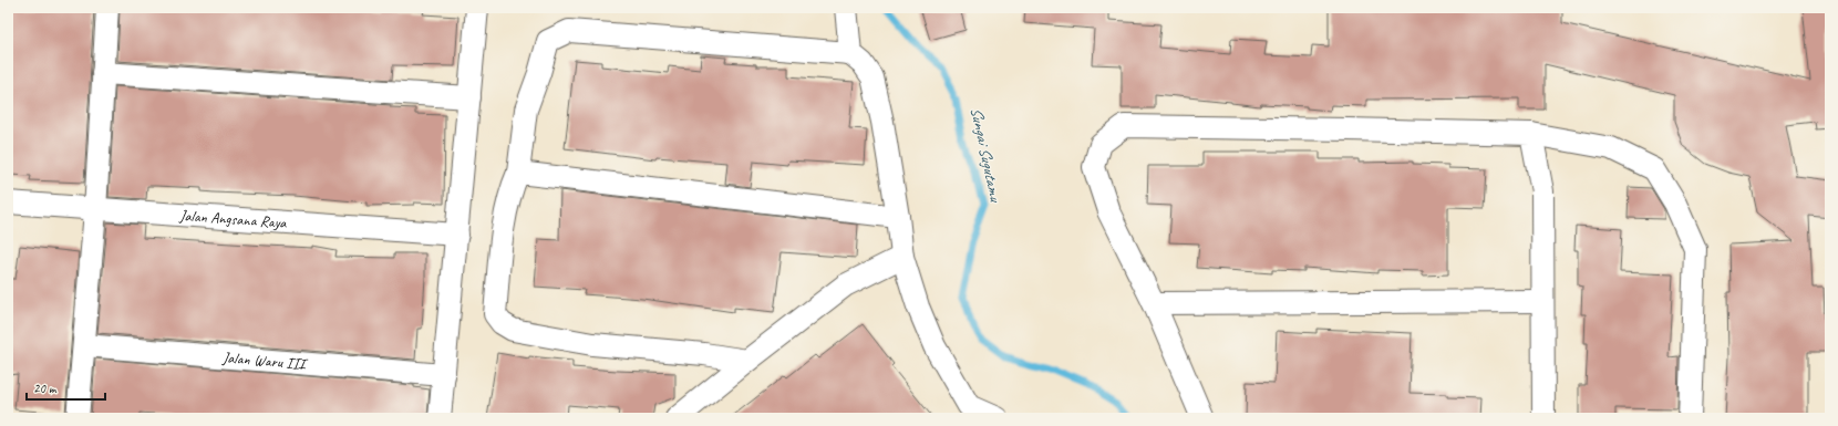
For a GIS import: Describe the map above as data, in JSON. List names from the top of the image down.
{
  "streets": {
    "street": ["Jalan Angsana Raya", "Jalan Waru III"]
  },
  "water": ["Sungai Sugutamu"],
  "scale_bar": "20 m"
}
